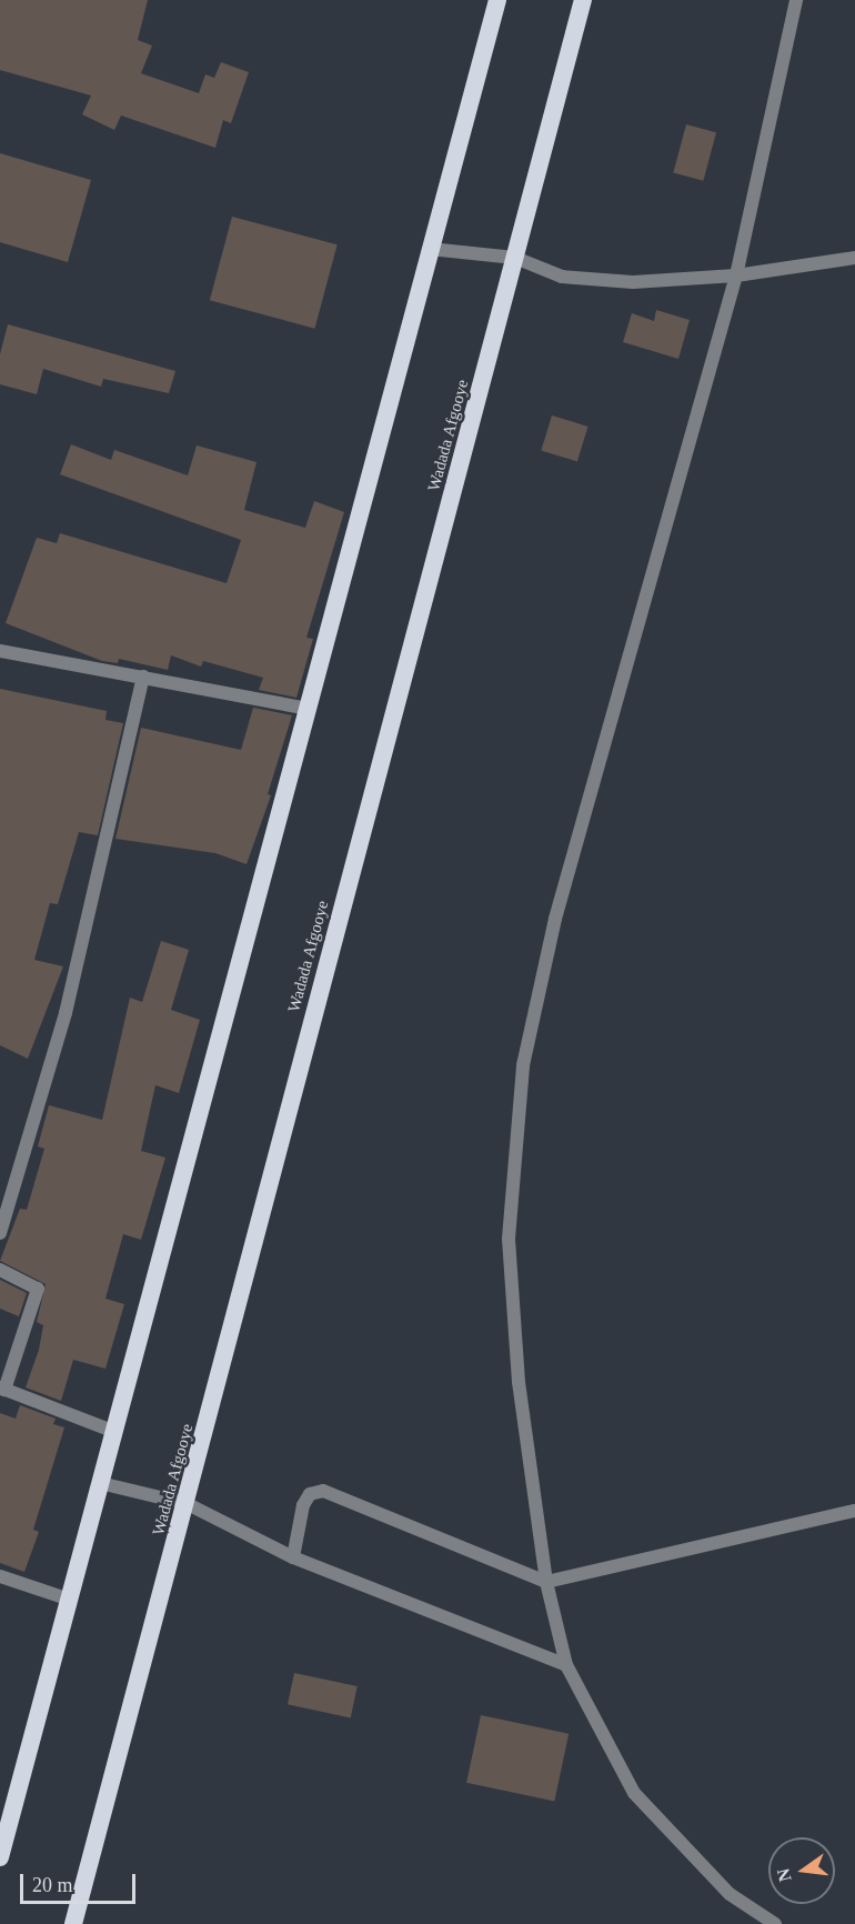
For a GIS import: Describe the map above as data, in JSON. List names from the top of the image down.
{
  "streets": {
    "highway": ["Wadada Afgooye"]
  },
  "scale_bar": "20 m",
  "north": "left"
}
